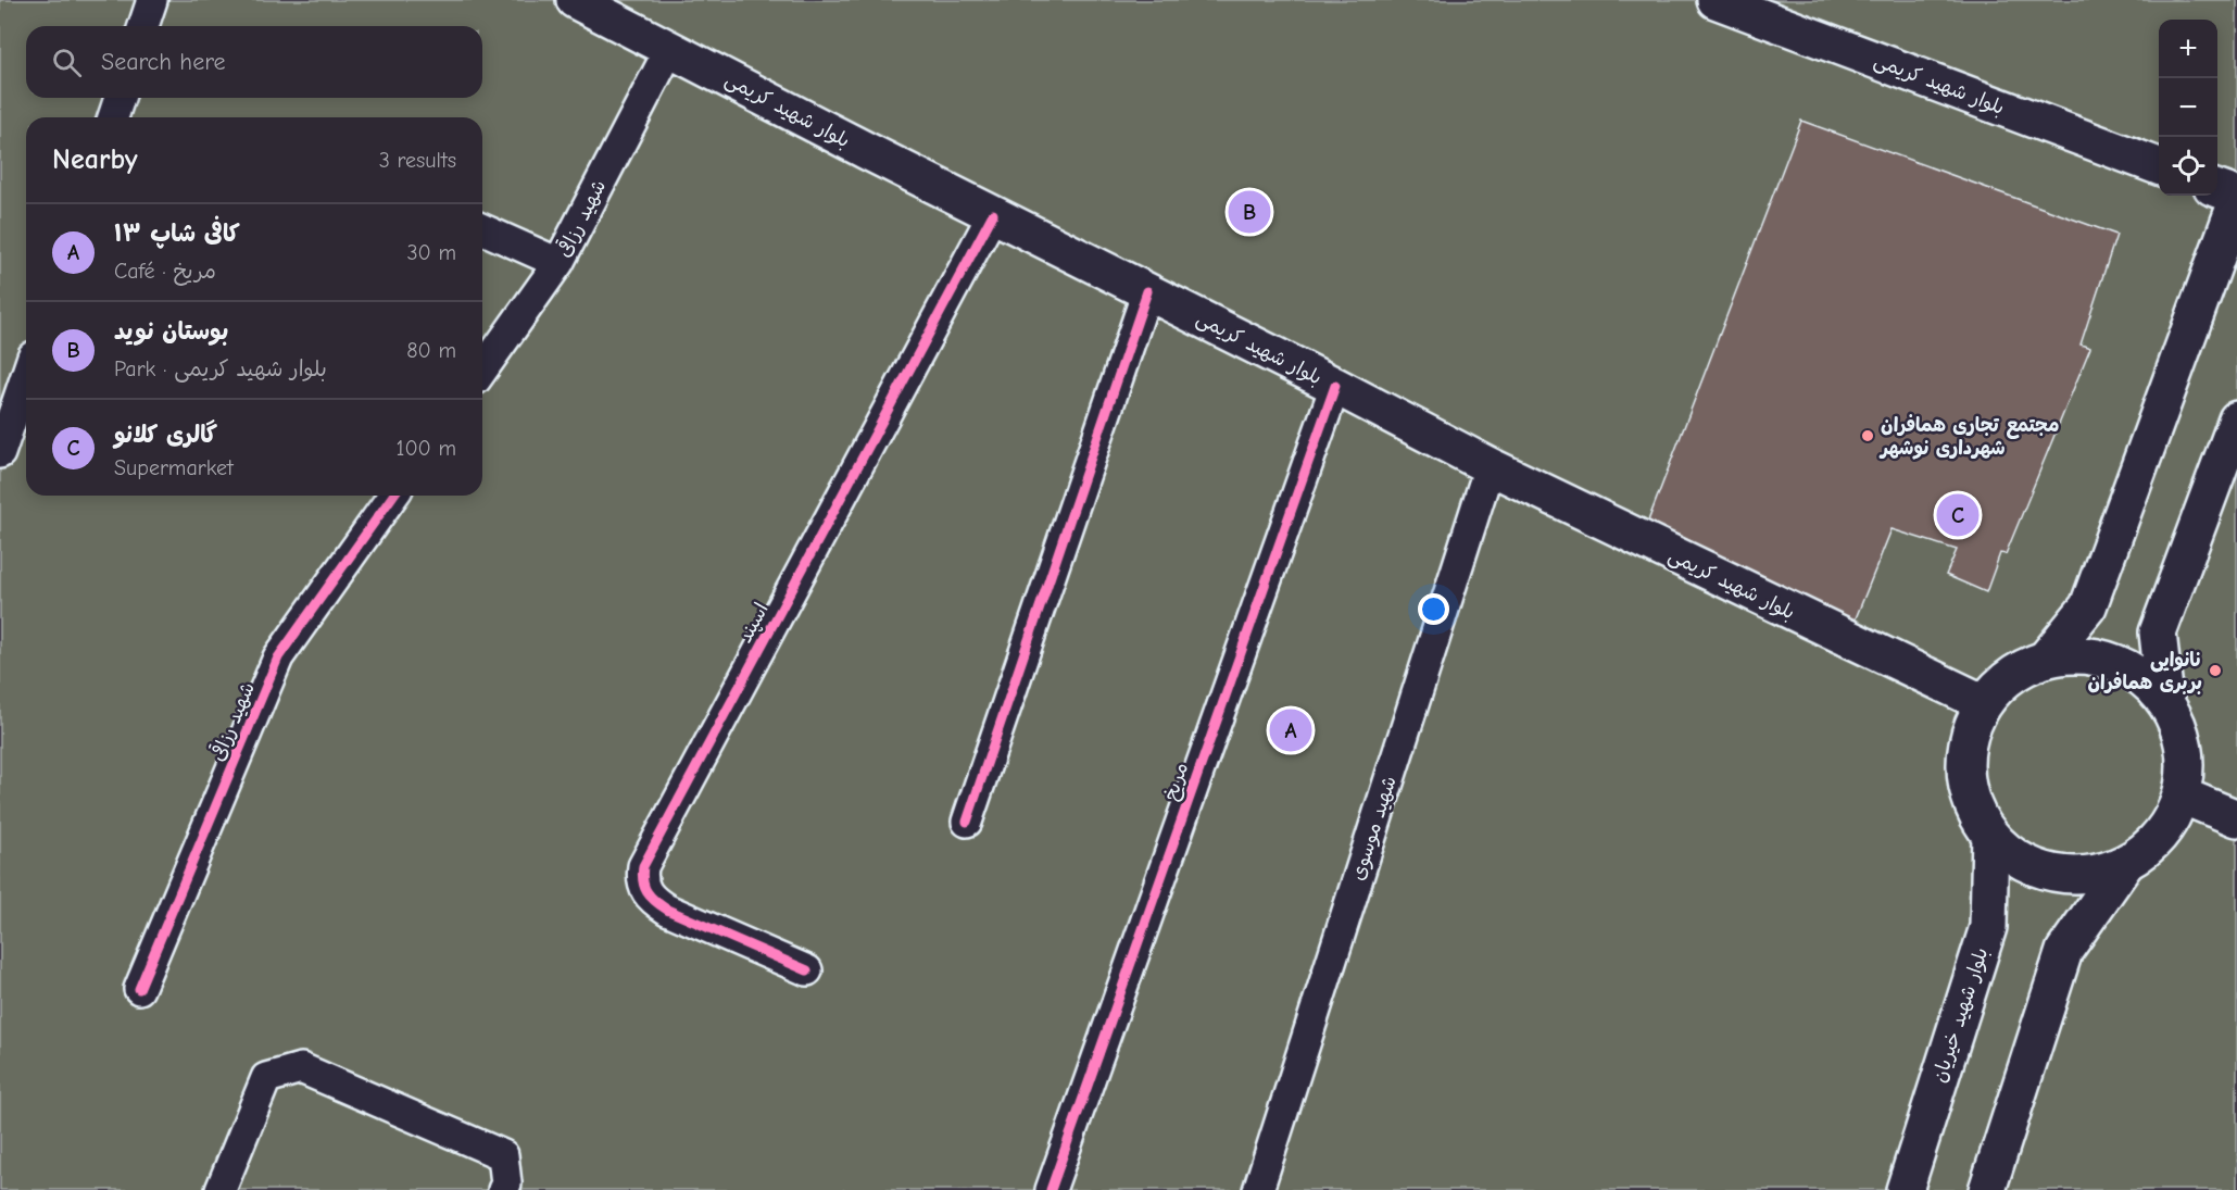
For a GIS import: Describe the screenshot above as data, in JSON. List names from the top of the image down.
{
  "streets": {
    "main road": ["بلوار شهید کریمی", "بلوار شهید خیریان"],
    "street": [
      "شهید رزاقی",
      "اسپند",
      "مریخ",
      "شهید موسوی"
    ]
  },
  "crossings": [
    ["بلوار شهید کریمی", "شهید رزاقی"],
    ["بلوار شهید کریمی", "اسپند"],
    ["بلوار شهید کریمی", "مریخ"],
    ["بلوار شهید کریمی", "شهید موسوی"],
    ["بلوار شهید کریمی", "بلوار شهید خیریان"]
  ],
  "places": ["مجتمع تجاری همافران شهرداری نوشهر", "نانوایی بربری همافران"],
  "page": {
    "map_buttons": ["+", "−"],
    "search": "Search here",
    "heading": ["Nearby", "3 results"],
    "pins": ["B", "C", "A"],
    "list": [
      {
        "mark": "A",
        "name": "کافی شاپ ۱۳",
        "note": "Café · مریخ",
        "value": "30 m"
      },
      {
        "mark": "B",
        "name": "بوستان نوید",
        "note": "Park · بلوار شهید کریمی",
        "value": "80 m"
      },
      {
        "mark": "C",
        "name": "گالری کلانو",
        "note": "Supermarket",
        "value": "100 m"
      }
    ]
  }
}
